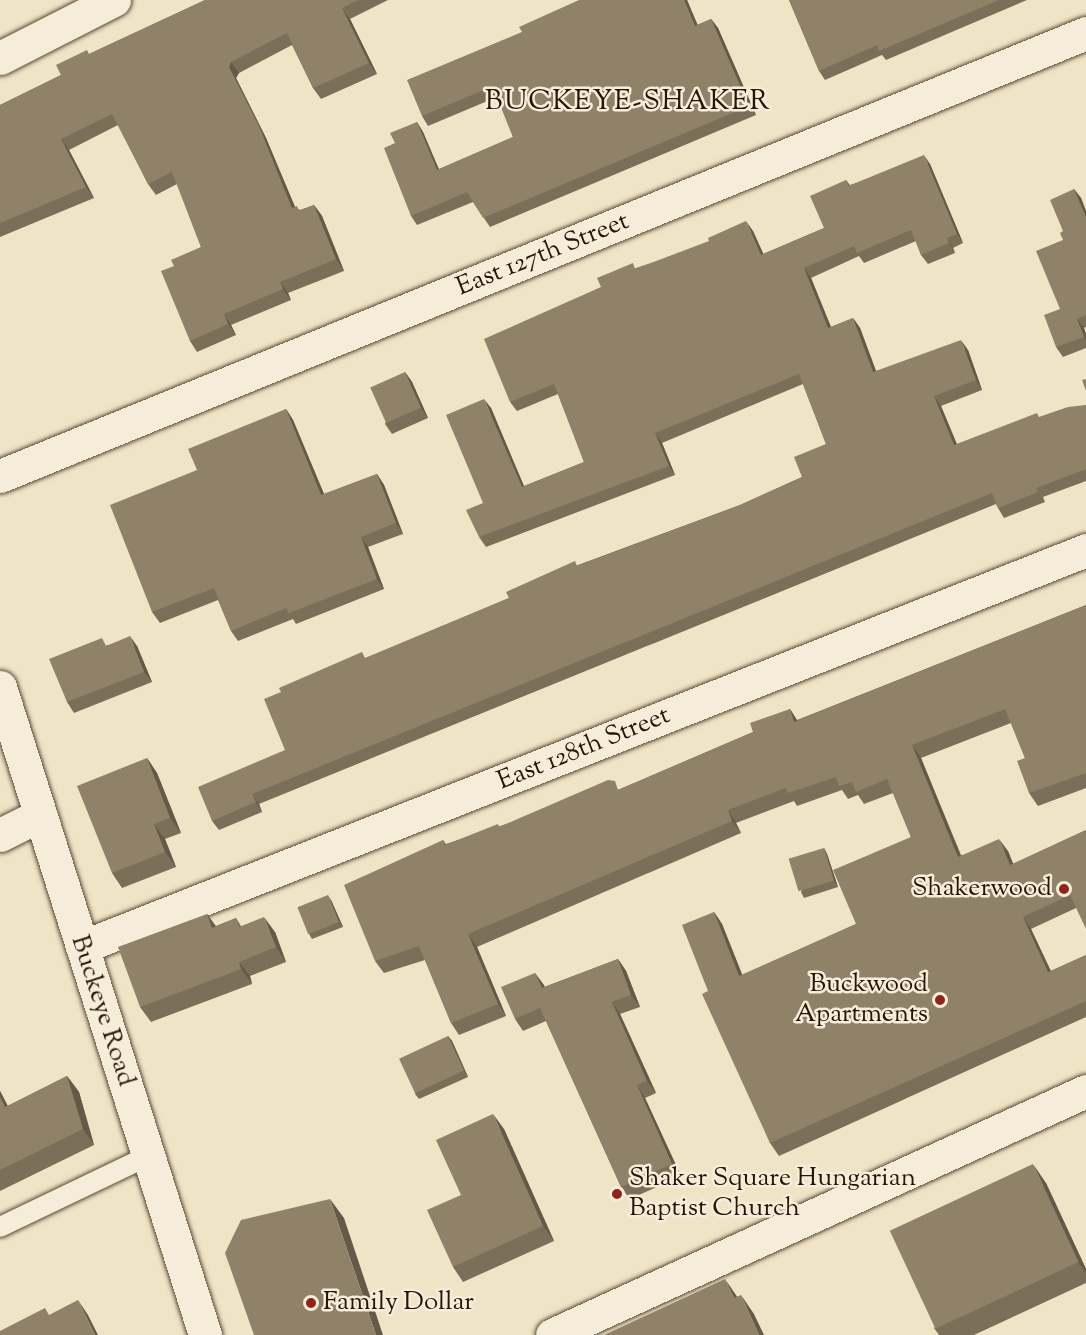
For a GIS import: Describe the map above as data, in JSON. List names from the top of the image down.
{
  "streets": {
    "street": ["East 127th Street", "East 128th Street", "Buckeye Road"]
  },
  "crossings": [
    ["East 128th Street", "Buckeye Road"]
  ],
  "districts": ["BUCKEYE-SHAKER"],
  "places": [
    "Shakerwood",
    "Buckwood Apartments",
    "Shaker Square Hungarian Baptist Church",
    "Family Dollar"
  ]
}
